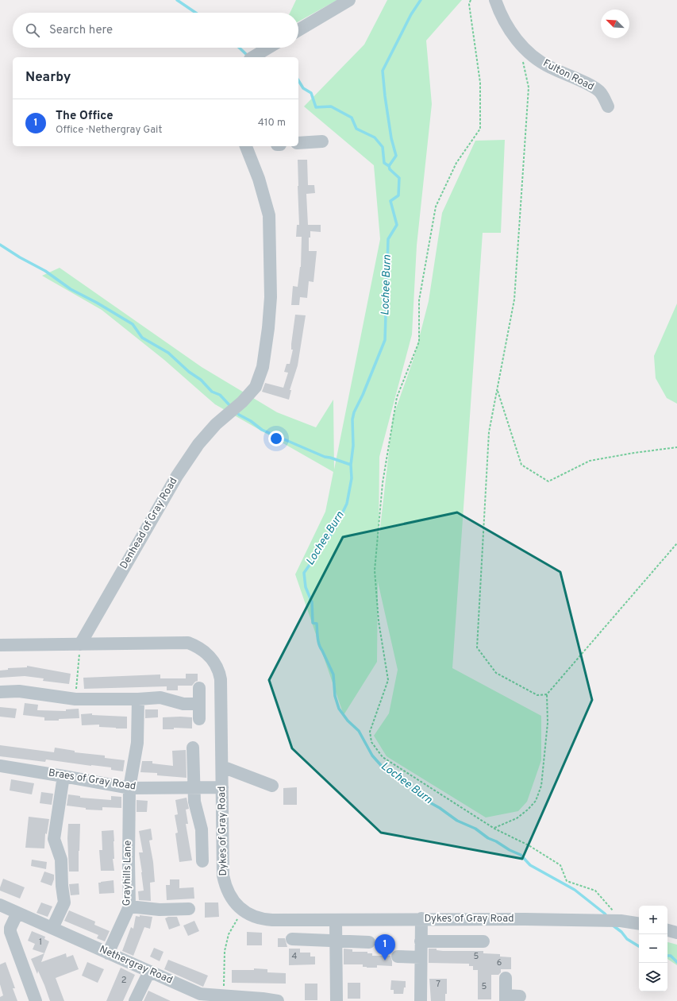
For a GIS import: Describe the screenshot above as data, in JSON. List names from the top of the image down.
{
  "streets": {
    "street": [
      "Fulton Road",
      "Denhead of Gray Road",
      "Braes of Gray Road",
      "Dykes of Gray Road",
      "Grayhills Lane",
      "Nethergray Road"
    ]
  },
  "crossings": [
    ["Denhead of Gray Road", "Dykes of Gray Road"],
    ["Braes of Gray Road", "Dykes of Gray Road"],
    ["Braes of Gray Road", "Grayhills Lane"],
    ["Grayhills Lane", "Nethergray Road"]
  ],
  "water": ["Lochee Burn"],
  "house_numbers": [
    "1",
    "4",
    "5",
    "6",
    "2",
    "7",
    "5"
  ],
  "north": "top left",
  "page": {
    "search": "Search here",
    "heading": "Nearby",
    "list": [
      {
        "mark": "1",
        "name": "The Office",
        "note": "Office · Nethergray Gait",
        "value": "410 m"
      }
    ],
    "map_buttons": ["+", "−"],
    "pins": "1"
  }
}
